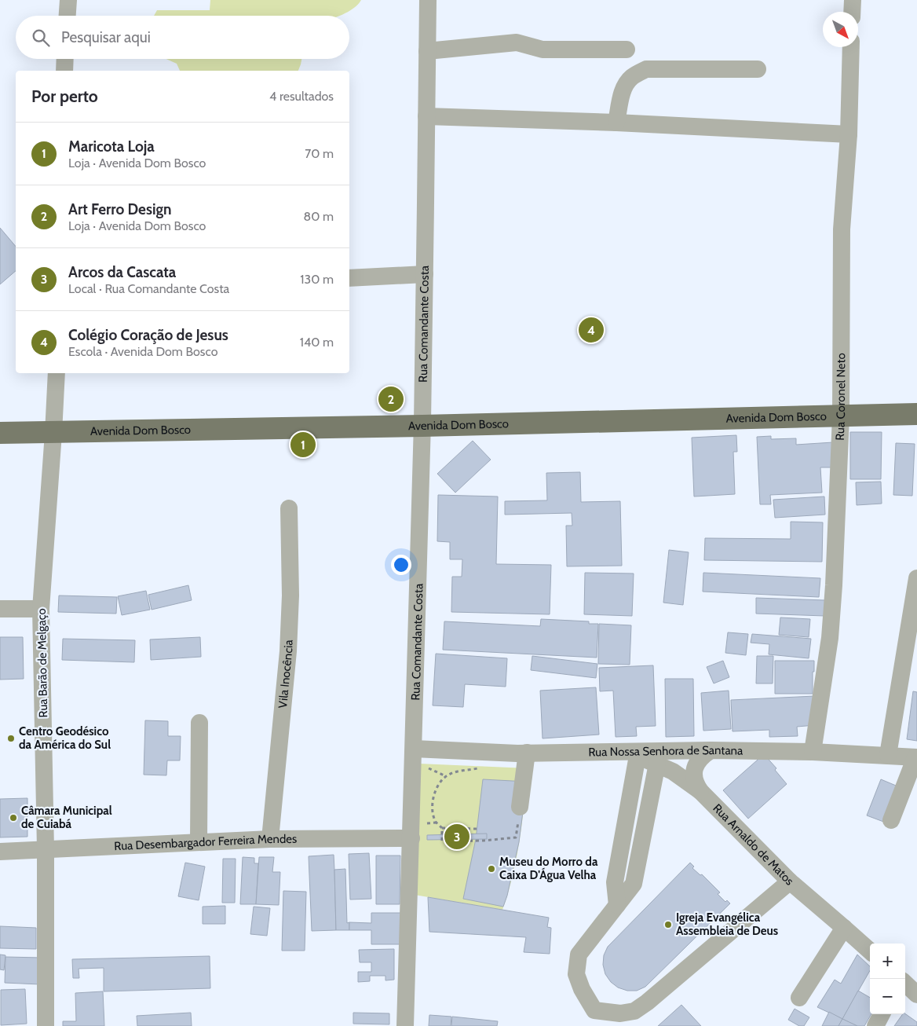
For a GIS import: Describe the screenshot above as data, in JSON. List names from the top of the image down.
{
  "streets": {
    "main road": ["Avenida Dom Bosco"],
    "street": [
      "Rua Comandante Costa",
      "Rua Coronel Neto",
      "Rua Barão de Melgaço",
      "Vila Inocência",
      "Rua Nossa Senhora de Santana",
      "Rua Desembargador Ferreira Mendes",
      "Rua Arnaldo de Matos"
    ]
  },
  "crossings": [
    ["Rua Comandante Costa", "Avenida Dom Bosco"],
    ["Rua Comandante Costa", "Rua Nossa Senhora de Santana"],
    ["Rua Comandante Costa", "Rua Desembargador Ferreira Mendes"],
    ["Rua Coronel Neto", "Avenida Dom Bosco"],
    ["Rua Coronel Neto", "Rua Nossa Senhora de Santana"],
    ["Avenida Dom Bosco", "Rua Barão de Melgaço"],
    ["Rua Barão de Melgaço", "Rua Desembargador Ferreira Mendes"],
    ["Vila Inocência", "Rua Desembargador Ferreira Mendes"],
    ["Rua Nossa Senhora de Santana", "Rua Arnaldo de Matos"]
  ],
  "places": [
    "Centro Geodésico da América do Sul",
    "Câmara Municipal de Cuiabá",
    "Museu do Morro da Caixa D'Água Velha",
    "Igreja Evangélica Assembleia de Deus"
  ],
  "north": "bottom right",
  "page": {
    "search": "Pesquisar aqui",
    "heading": ["Por perto", "4 resultados"],
    "list": [
      {
        "mark": "1",
        "name": "Maricota Loja",
        "note": "Loja · Avenida Dom Bosco",
        "value": "70 m"
      },
      {
        "mark": "2",
        "name": "Art Ferro Design",
        "note": "Loja · Avenida Dom Bosco",
        "value": "80 m"
      },
      {
        "mark": "3",
        "name": "Arcos da Cascata",
        "note": "Local · Rua Comandante Costa",
        "value": "130 m"
      },
      {
        "mark": "4",
        "name": "Colégio Coração de Jesus",
        "note": "Escola · Avenida Dom Bosco",
        "value": "140 m"
      }
    ],
    "pins": [
      "4",
      "2",
      "1",
      "3"
    ],
    "map_buttons": ["+", "−"]
  }
}
